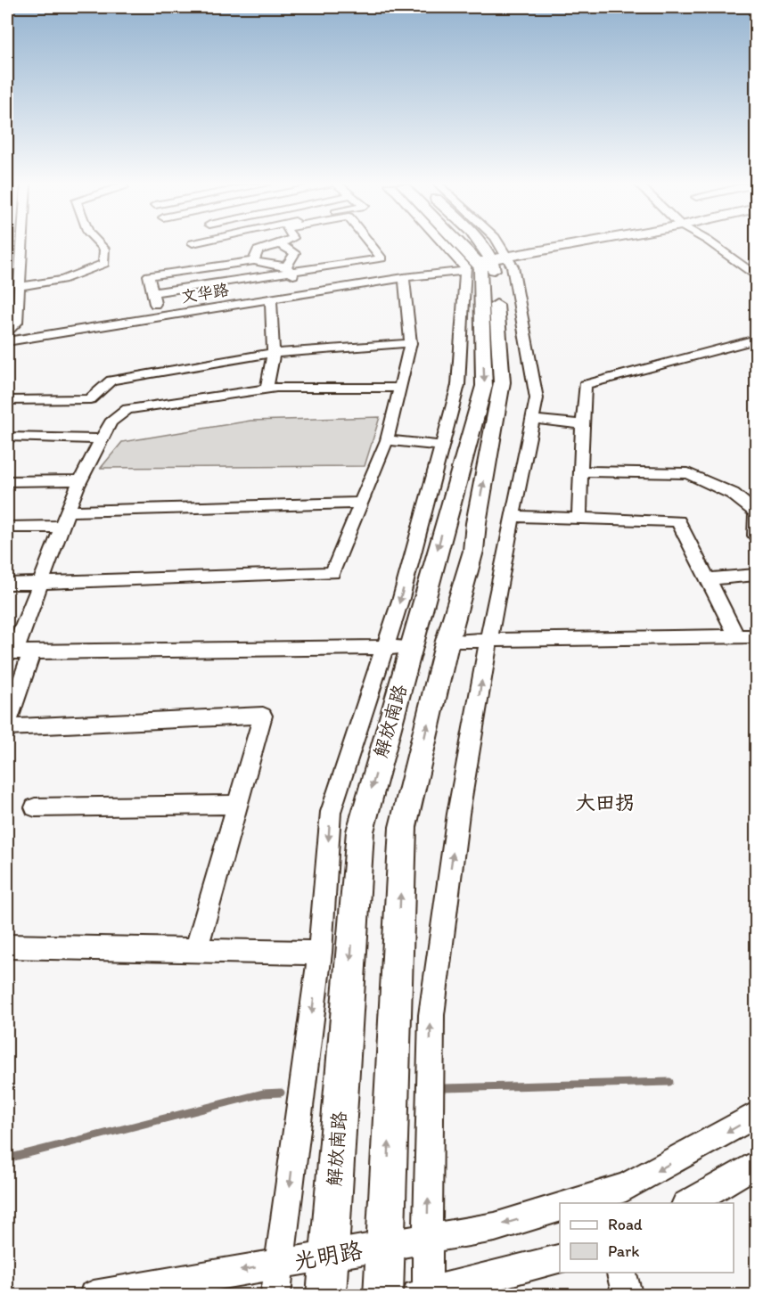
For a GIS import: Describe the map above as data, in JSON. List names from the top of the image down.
{
  "streets": {
    "main road": ["文华路", "解放南路"],
    "street": ["光明路"]
  },
  "crossings": [
    ["文华路", "解放南路"],
    ["解放南路", "光明路"]
  ],
  "districts": ["大田拐"],
  "legend": ["Road", "Park"]
}
